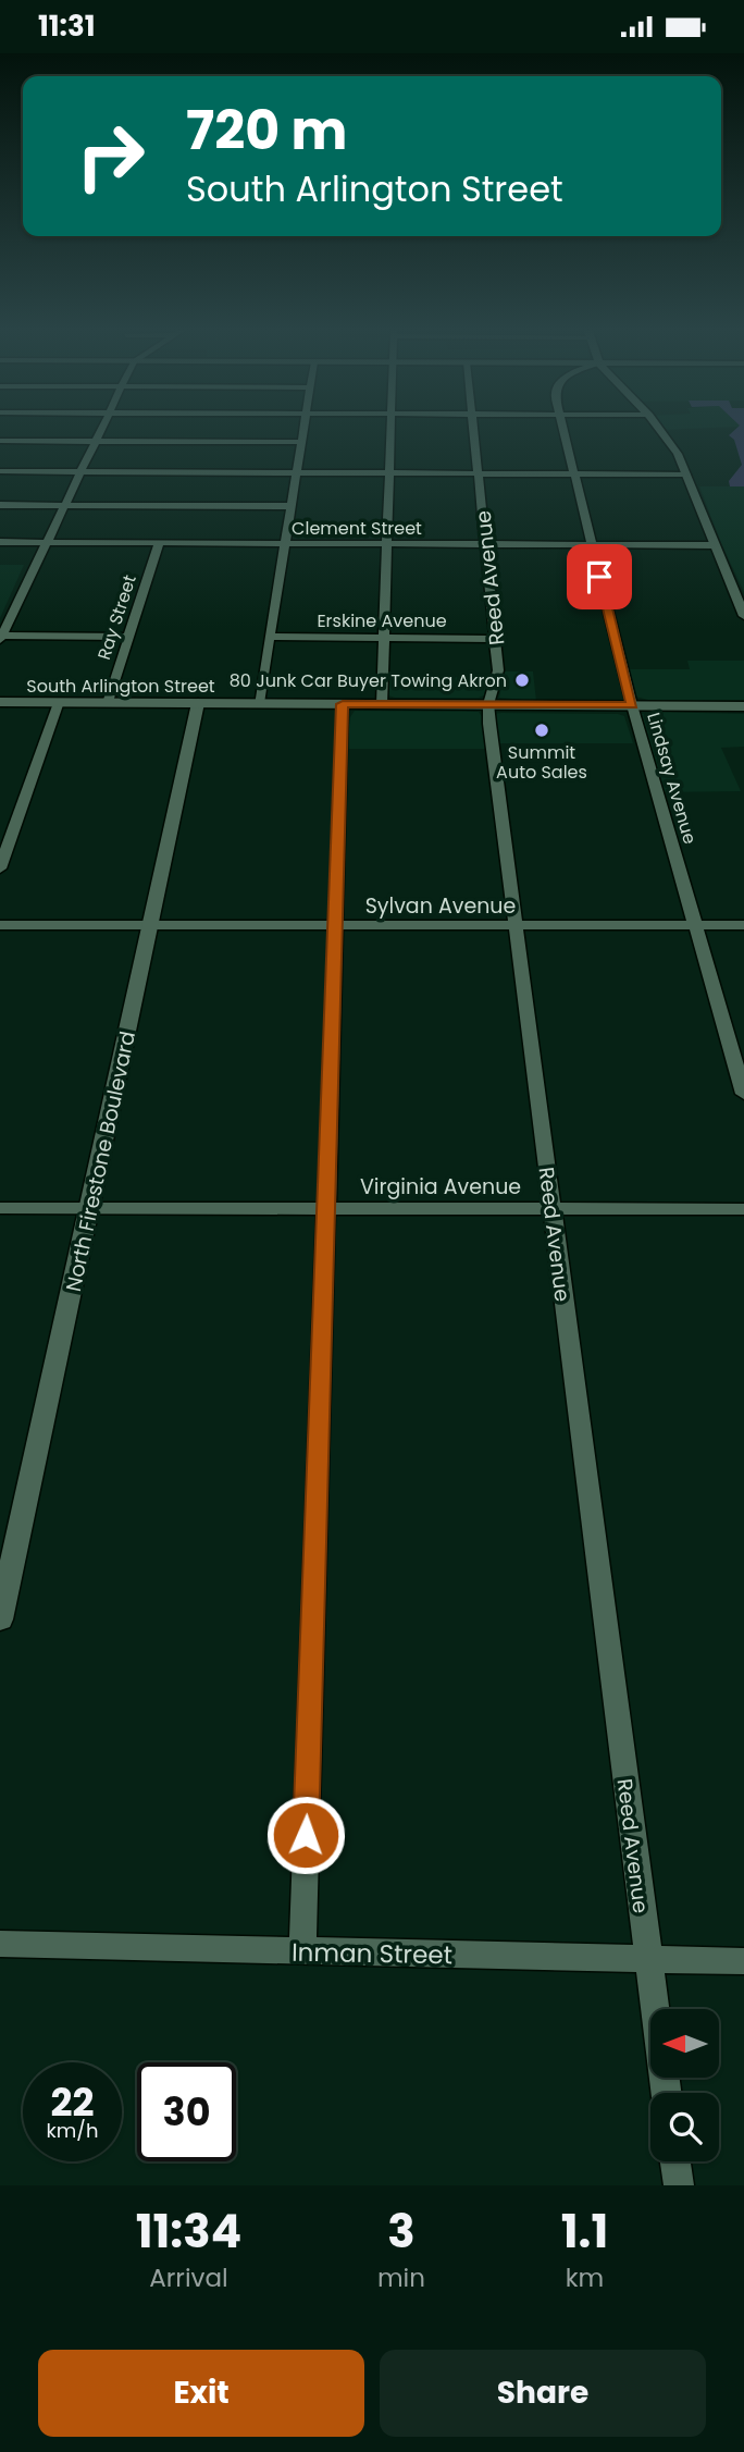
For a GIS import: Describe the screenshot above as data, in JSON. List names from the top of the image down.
{
  "streets": {
    "main road": ["South Arlington Street", "North Firestone Boulevard"],
    "street": [
      "Clement Street",
      "Reed Avenue",
      "Ray Street",
      "Erskine Avenue",
      "Lindsay Avenue",
      "Sylvan Avenue",
      "Virginia Avenue",
      "Inman Street"
    ]
  },
  "crossings": [
    ["Clement Street", "Reed Avenue"],
    ["Clement Street", "Ray Street"],
    ["Clement Street", "Lindsay Avenue"],
    ["Reed Avenue", "Erskine Avenue"],
    ["Reed Avenue", "South Arlington Street"],
    ["Reed Avenue", "Sylvan Avenue"],
    ["Reed Avenue", "Virginia Avenue"],
    ["Reed Avenue", "Inman Street"],
    ["Ray Street", "South Arlington Street"],
    ["South Arlington Street", "Lindsay Avenue"],
    ["South Arlington Street", "North Firestone Boulevard"],
    ["Lindsay Avenue", "Sylvan Avenue"],
    ["Sylvan Avenue", "North Firestone Boulevard"],
    ["North Firestone Boulevard", "Virginia Avenue"]
  ],
  "places": ["80 Junk Car Buyer Towing Akron", "Summit Auto Sales"],
  "north": "left",
  "page": {
    "status": "11:31",
    "turn": ["720 m", "South Arlington Street"],
    "speed": "22 km/h",
    "limit": "30",
    "eta": [
      "11:34",
      "Arrival",
      "3",
      "min",
      "1.1",
      "km"
    ],
    "buttons": ["Exit", "Share"]
  }
}
